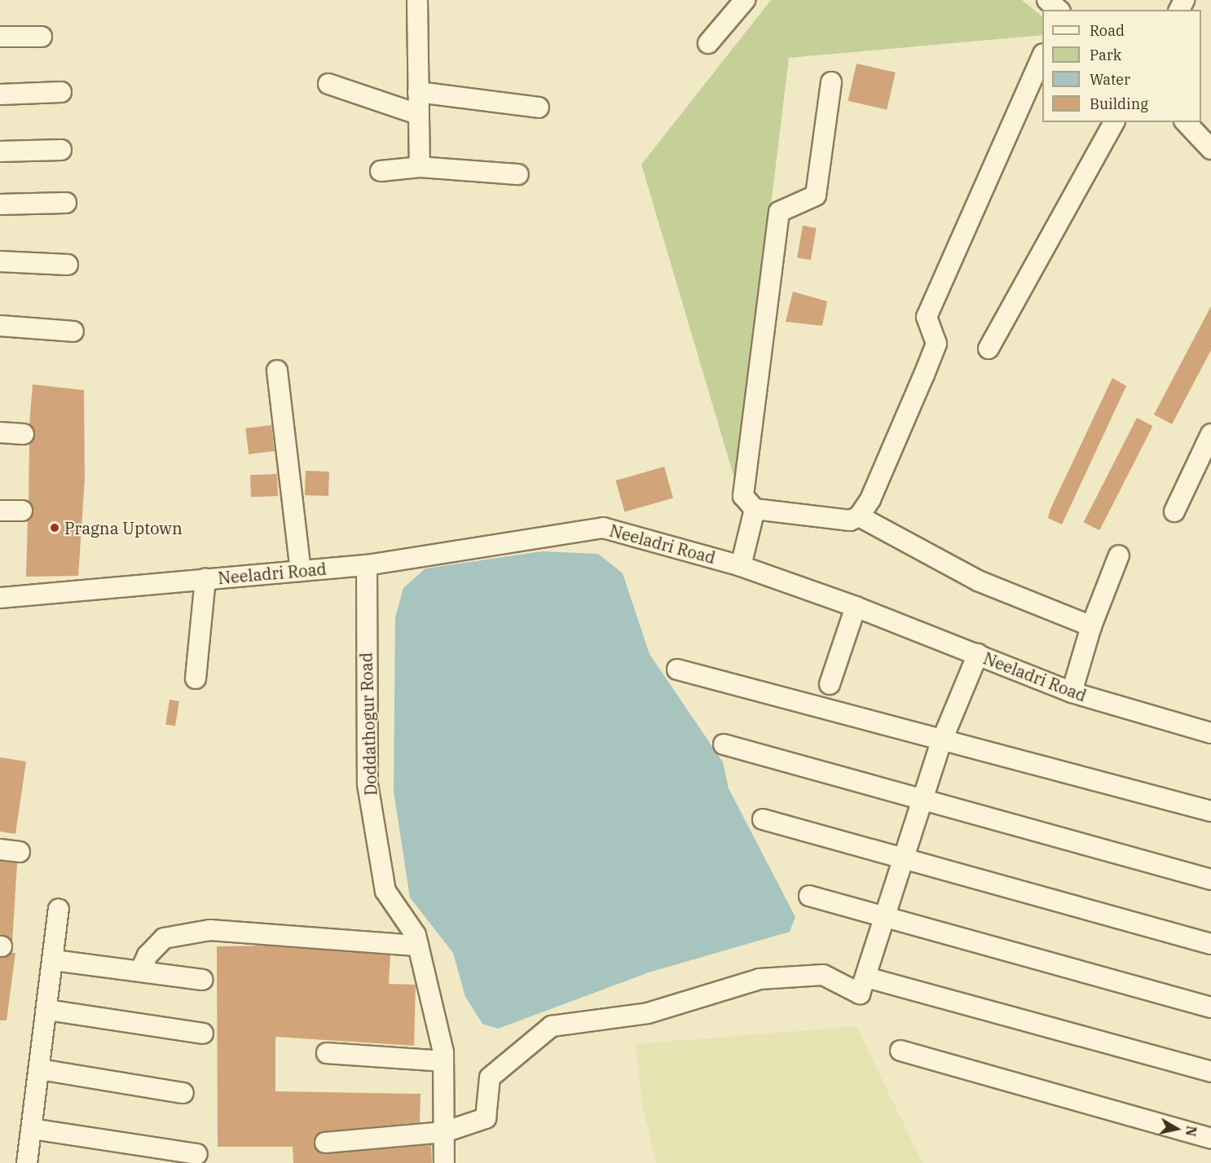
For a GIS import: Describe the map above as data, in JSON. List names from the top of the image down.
{
  "streets": {
    "street": ["Neeladri Road", "Doddathogur Road"]
  },
  "crossings": [
    ["Neeladri Road", "Doddathogur Road"]
  ],
  "places": ["Pragna Uptown"],
  "legend": [
    "Road",
    "Park",
    "Water",
    "Building"
  ],
  "north": "right"
}
